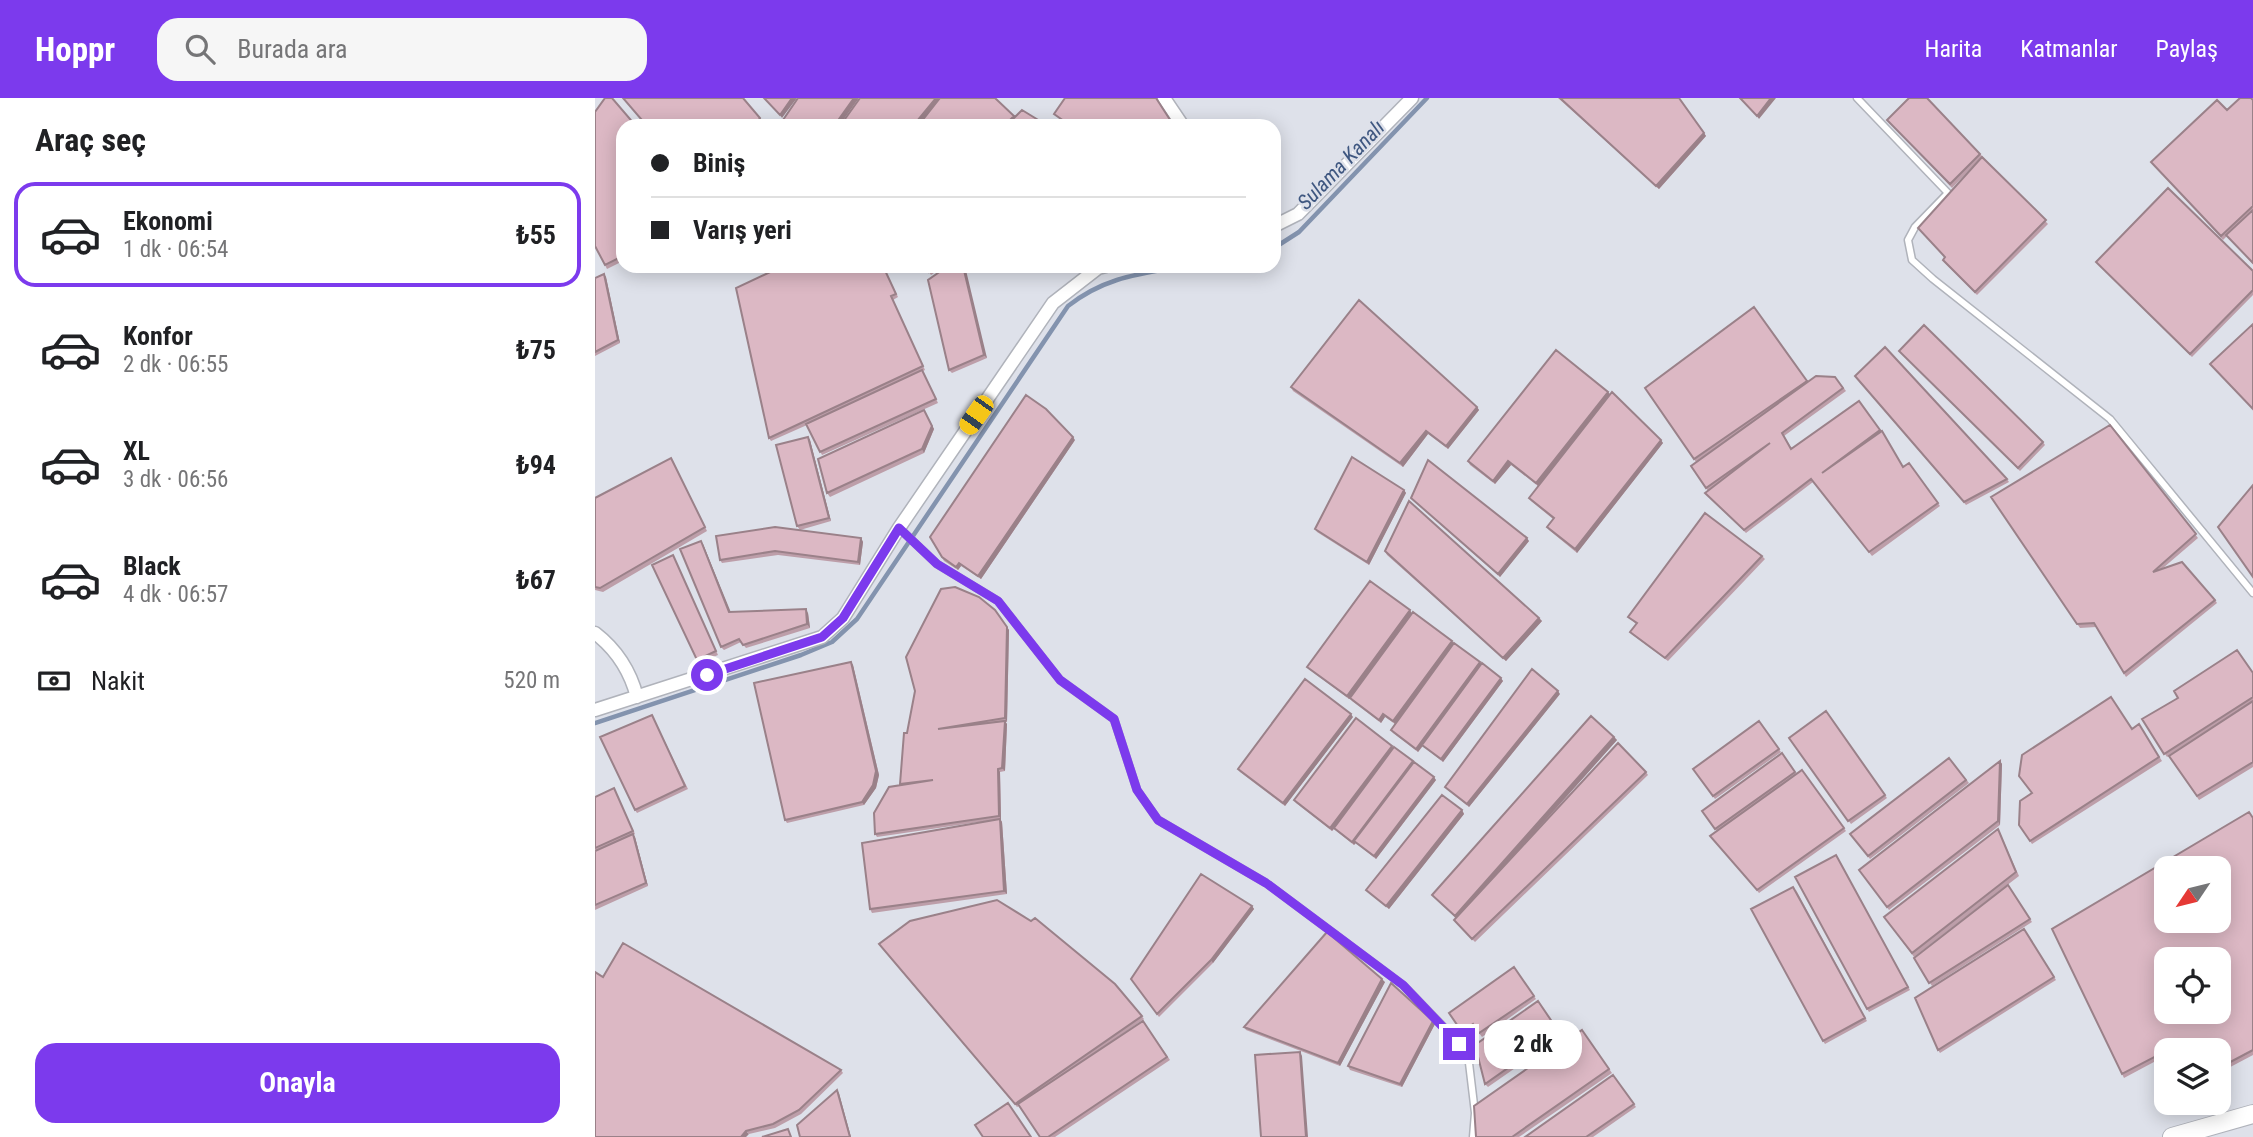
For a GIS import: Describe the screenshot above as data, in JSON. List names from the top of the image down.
{
  "water": ["Sulama Kanalı"],
  "north": "bottom left",
  "page": {
    "header": "Hoppr",
    "search": "Burada ara",
    "nav": ["Harita", "Katmanlar", "Paylaş"],
    "heading": "Araç seç",
    "banner": ["Biniş", "Varış yeri"],
    "list": [
      {
        "name": "Ekonomi",
        "note": "1 dk · 06:54",
        "value": "₺55"
      },
      {
        "name": "Konfor",
        "note": "2 dk · 06:55",
        "value": "₺75"
      },
      {
        "name": "XL",
        "note": "3 dk · 06:56",
        "value": "₺94"
      },
      {
        "name": "Black",
        "note": "4 dk · 06:57",
        "value": "₺67"
      }
    ],
    "pay": ["Nakit", "520 m"],
    "bubble": "2 dk",
    "buttons": "Onayla"
  }
}
